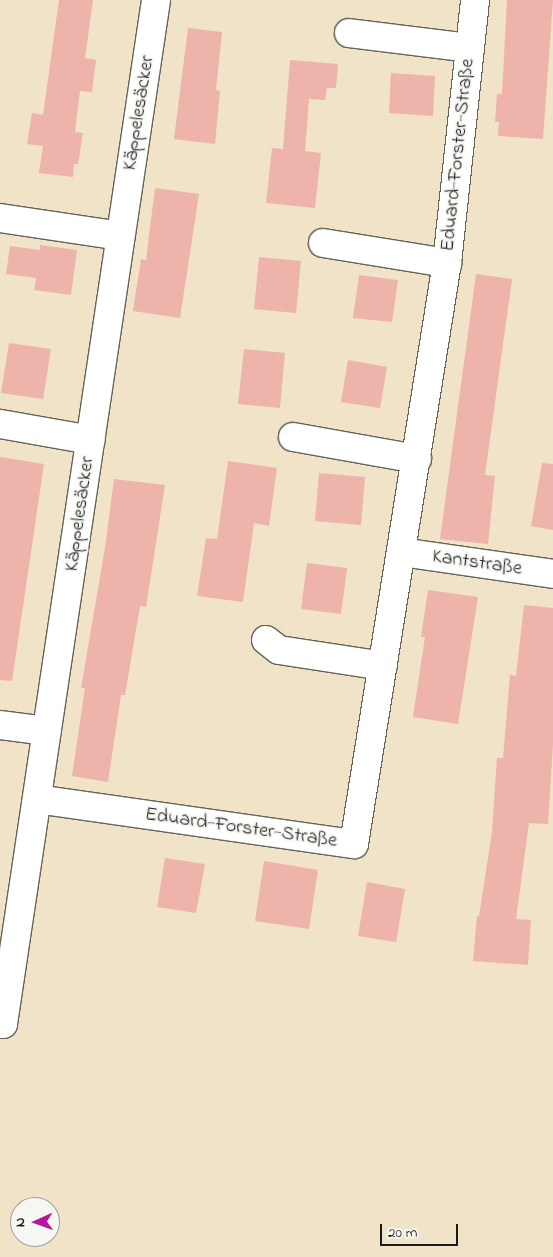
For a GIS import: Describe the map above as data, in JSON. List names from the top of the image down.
{
  "streets": {
    "street": ["Käppelesäcker", "Eduard-Forster-Straße", "Kantstraße"]
  },
  "crossings": [
    ["Käppelesäcker", "Eduard-Forster-Straße"],
    ["Eduard-Forster-Straße", "Kantstraße"]
  ],
  "scale_bar": "20 m",
  "north": "left"
}
